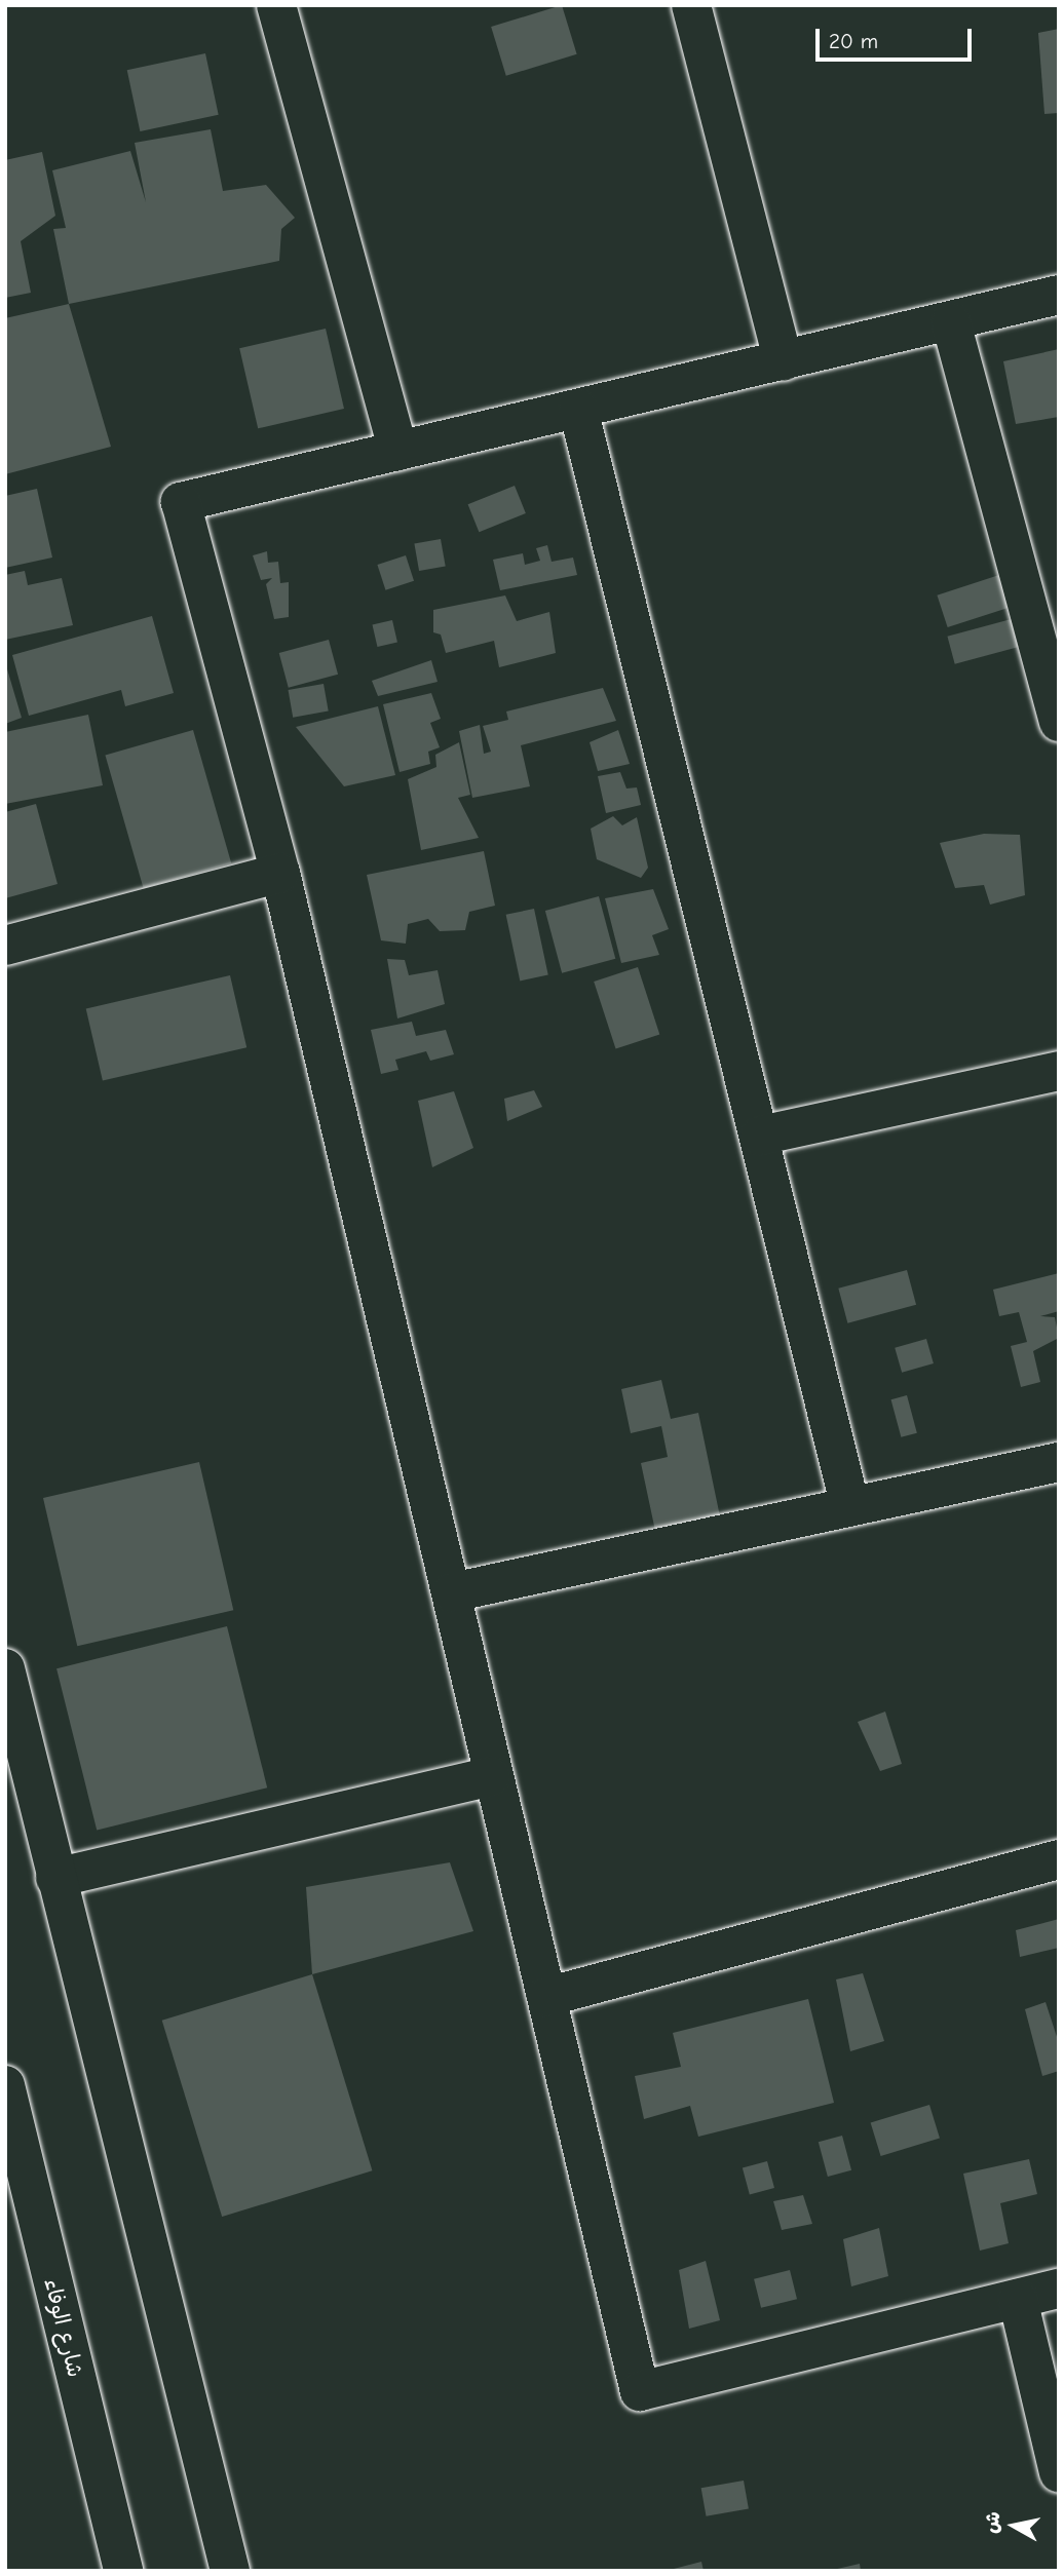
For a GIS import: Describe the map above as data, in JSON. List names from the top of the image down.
{
  "streets": {
    "street": ["شارع الوفاء"]
  },
  "scale_bar": "20 m",
  "north": "left"
}
